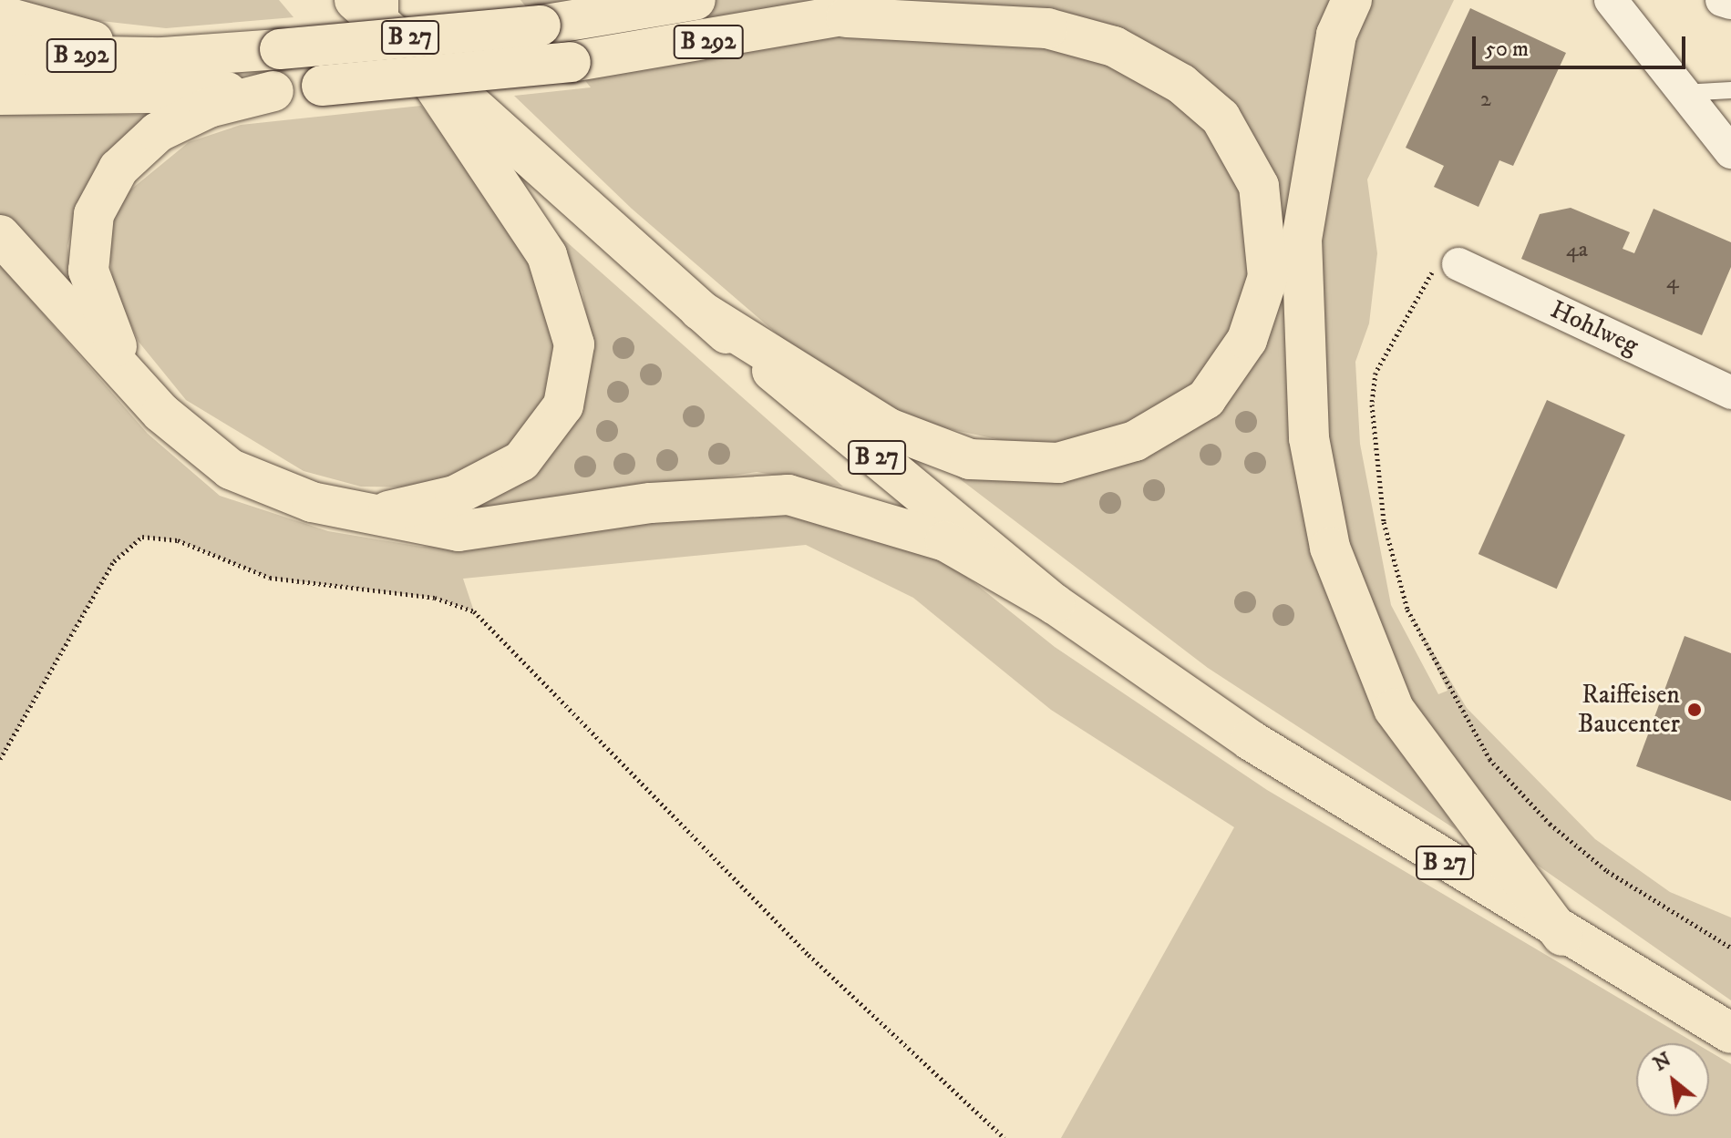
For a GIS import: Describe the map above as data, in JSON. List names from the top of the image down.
{
  "streets": {
    "main road": ["B 27", "B 292"],
    "street": ["Hohlweg"]
  },
  "crossings": [
    ["B 27", "B 292"]
  ],
  "places": ["Raiffeisen Baucenter"],
  "house_numbers": ["2", "4a", "4"],
  "scale_bar": "50 m",
  "north": "top left"
}
